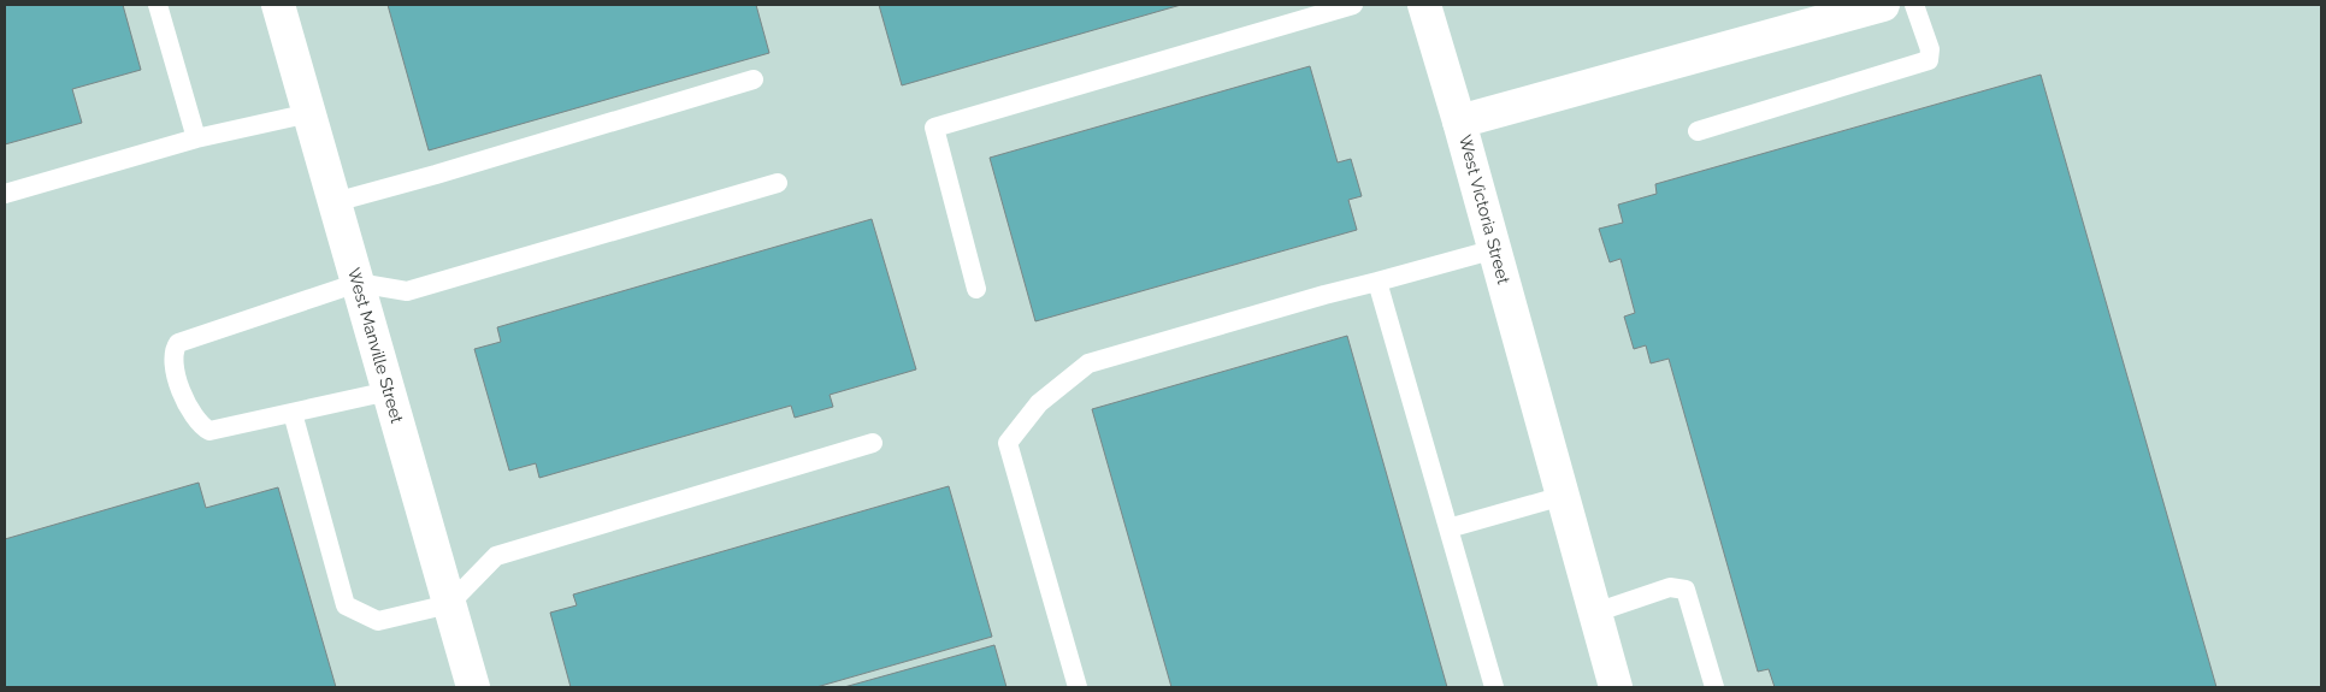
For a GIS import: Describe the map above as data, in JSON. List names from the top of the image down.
{
  "streets": {
    "street": ["West Victoria Street", "West Manville Street"]
  }
}
